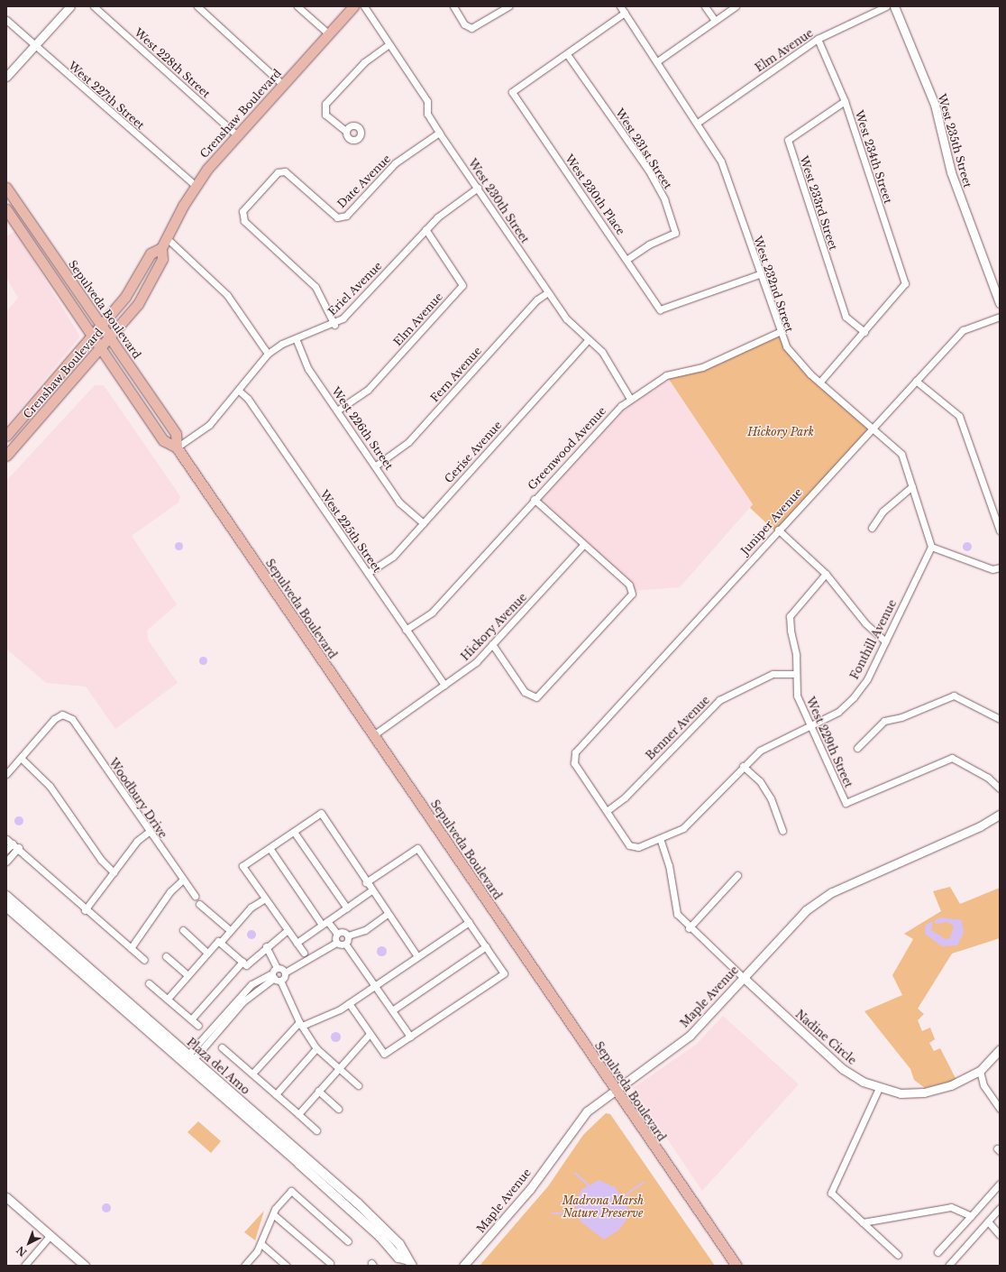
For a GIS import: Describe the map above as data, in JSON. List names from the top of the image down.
{
  "streets": {
    "main road": ["Crenshaw Boulevard", "Sepulveda Boulevard", "Plaza del Amo"],
    "street": [
      "Elm Avenue",
      "West 228th Street",
      "West 227th Street",
      "West 235th Street",
      "West 231st Street",
      "West 234th Street",
      "Date Avenue",
      "West 230th Place",
      "West 230th Street",
      "West 233rd Street",
      "West 232nd Street",
      "Eriel Avenue",
      "Fern Avenue",
      "West 226th Street",
      "Greenwood Avenue",
      "Cerise Avenue",
      "Juniper Avenue",
      "West 225th Street",
      "Hickory Avenue",
      "Fonthill Avenue",
      "Benner Avenue",
      "West 229th Street",
      "Woodbury Drive",
      "Maple Avenue",
      "Nadine Circle"
    ]
  },
  "crossings": [
    ["Elm Avenue", "West 234th Street"],
    ["Elm Avenue", "West 232nd Street"],
    ["Elm Avenue", "Eriel Avenue"],
    ["Elm Avenue", "West 226th Street"],
    ["West 228th Street", "Crenshaw Boulevard"],
    ["West 227th Street", "Crenshaw Boulevard"],
    ["Crenshaw Boulevard", "Sepulveda Boulevard"],
    ["West 231st Street", "West 230th Place"],
    ["West 234th Street", "West 233rd Street"],
    ["Date Avenue", "West 230th Street"],
    ["Date Avenue", "Eriel Avenue"],
    ["West 230th Place", "West 232nd Street"],
    ["West 230th Street", "Eriel Avenue"],
    ["West 230th Street", "Fern Avenue"],
    ["West 230th Street", "Greenwood Avenue"],
    ["West 230th Street", "Cerise Avenue"],
    ["West 232nd Street", "Greenwood Avenue"],
    ["West 232nd Street", "Juniper Avenue"],
    ["West 232nd Street", "Fonthill Avenue"],
    ["Eriel Avenue", "Sepulveda Boulevard"],
    ["Eriel Avenue", "West 226th Street"],
    ["Eriel Avenue", "West 225th Street"],
    ["Sepulveda Boulevard", "Hickory Avenue"],
    ["Sepulveda Boulevard", "Maple Avenue"],
    ["Fern Avenue", "West 226th Street"],
    ["West 226th Street", "Cerise Avenue"],
    ["Greenwood Avenue", "West 225th Street"],
    ["Cerise Avenue", "West 225th Street"],
    ["Juniper Avenue", "Benner Avenue"],
    ["West 225th Street", "Hickory Avenue"],
    ["Fonthill Avenue", "West 229th Street"],
    ["Benner Avenue", "West 229th Street"],
    ["Maple Avenue", "Nadine Circle"]
  ],
  "parks": ["Hickory Park", "Madrona Marsh Nature Preserve"],
  "north": "bottom left"
}
